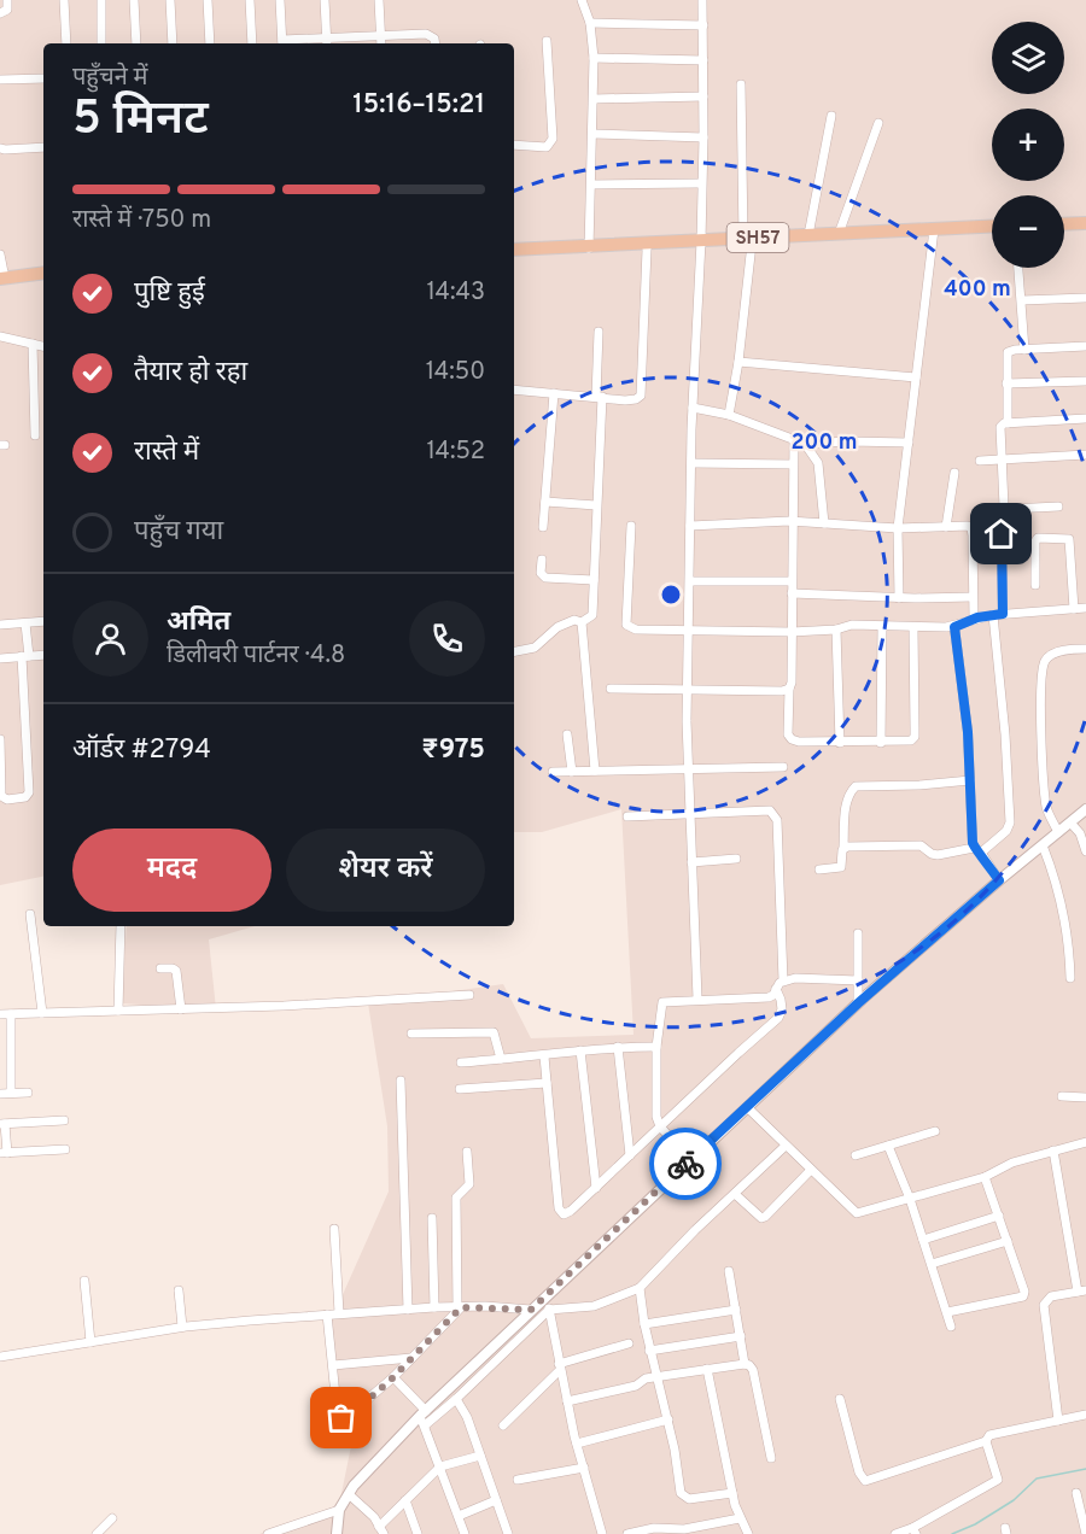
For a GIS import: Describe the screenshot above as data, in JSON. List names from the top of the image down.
{
  "streets": {
    "main road": ["SH57"]
  },
  "page": {
    "map_buttons": ["+", "−"],
    "heading": ["5 मिनट", "पहुँचने में", "15:16–15:21"],
    "panel": [
      "अमित",
      "डिलीवरी पार्टनर · 4.8",
      "ऑर्डर #2794",
      "₹975"
    ],
    "bar": "रास्ते में · 750 m",
    "list": [
      ["पुष्टि हुई", "14:43"],
      ["तैयार हो रहा", "14:50"],
      ["रास्ते में", "14:52"],
      "पहुँच गया"
    ],
    "buttons": ["मदद", "शेयर करें"]
  },
  "rings": ["400 m", "200 m"]
}
